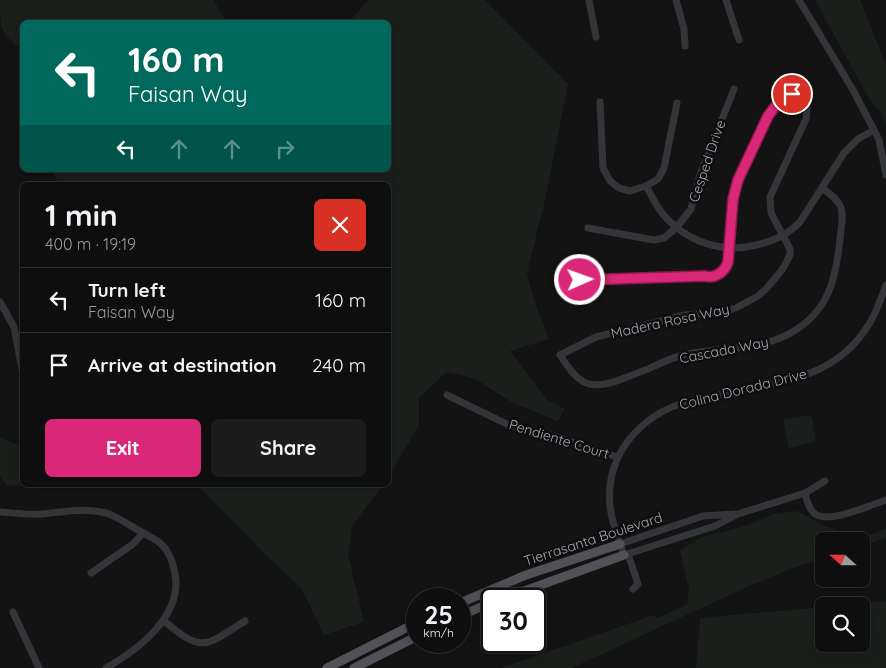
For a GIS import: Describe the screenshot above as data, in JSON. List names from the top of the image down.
{
  "streets": {
    "main road": ["Tierrasanta Boulevard"],
    "street": [
      "Cesped Drive",
      "Madera Rosa Way",
      "Cascada Way",
      "Colina Dorada Drive",
      "Pendiente Court"
    ]
  },
  "crossings": [
    ["Madera Rosa Way", "Cascada Way"],
    ["Colina Dorada Drive", "Pendiente Court"],
    ["Colina Dorada Drive", "Tierrasanta Boulevard"]
  ],
  "north": "left",
  "page": {
    "turn": ["160 m", "Faisan Way"],
    "heading": ["1 min", "400 m · 19:19"],
    "list": [
      {
        "name": "Turn left",
        "note": "Faisan Way",
        "value": "160 m"
      },
      {
        "name": "Arrive at destination",
        "value": "240 m"
      }
    ],
    "buttons": ["Exit", "Share"],
    "speed": "25 km/h",
    "limit": "30"
  }
}
